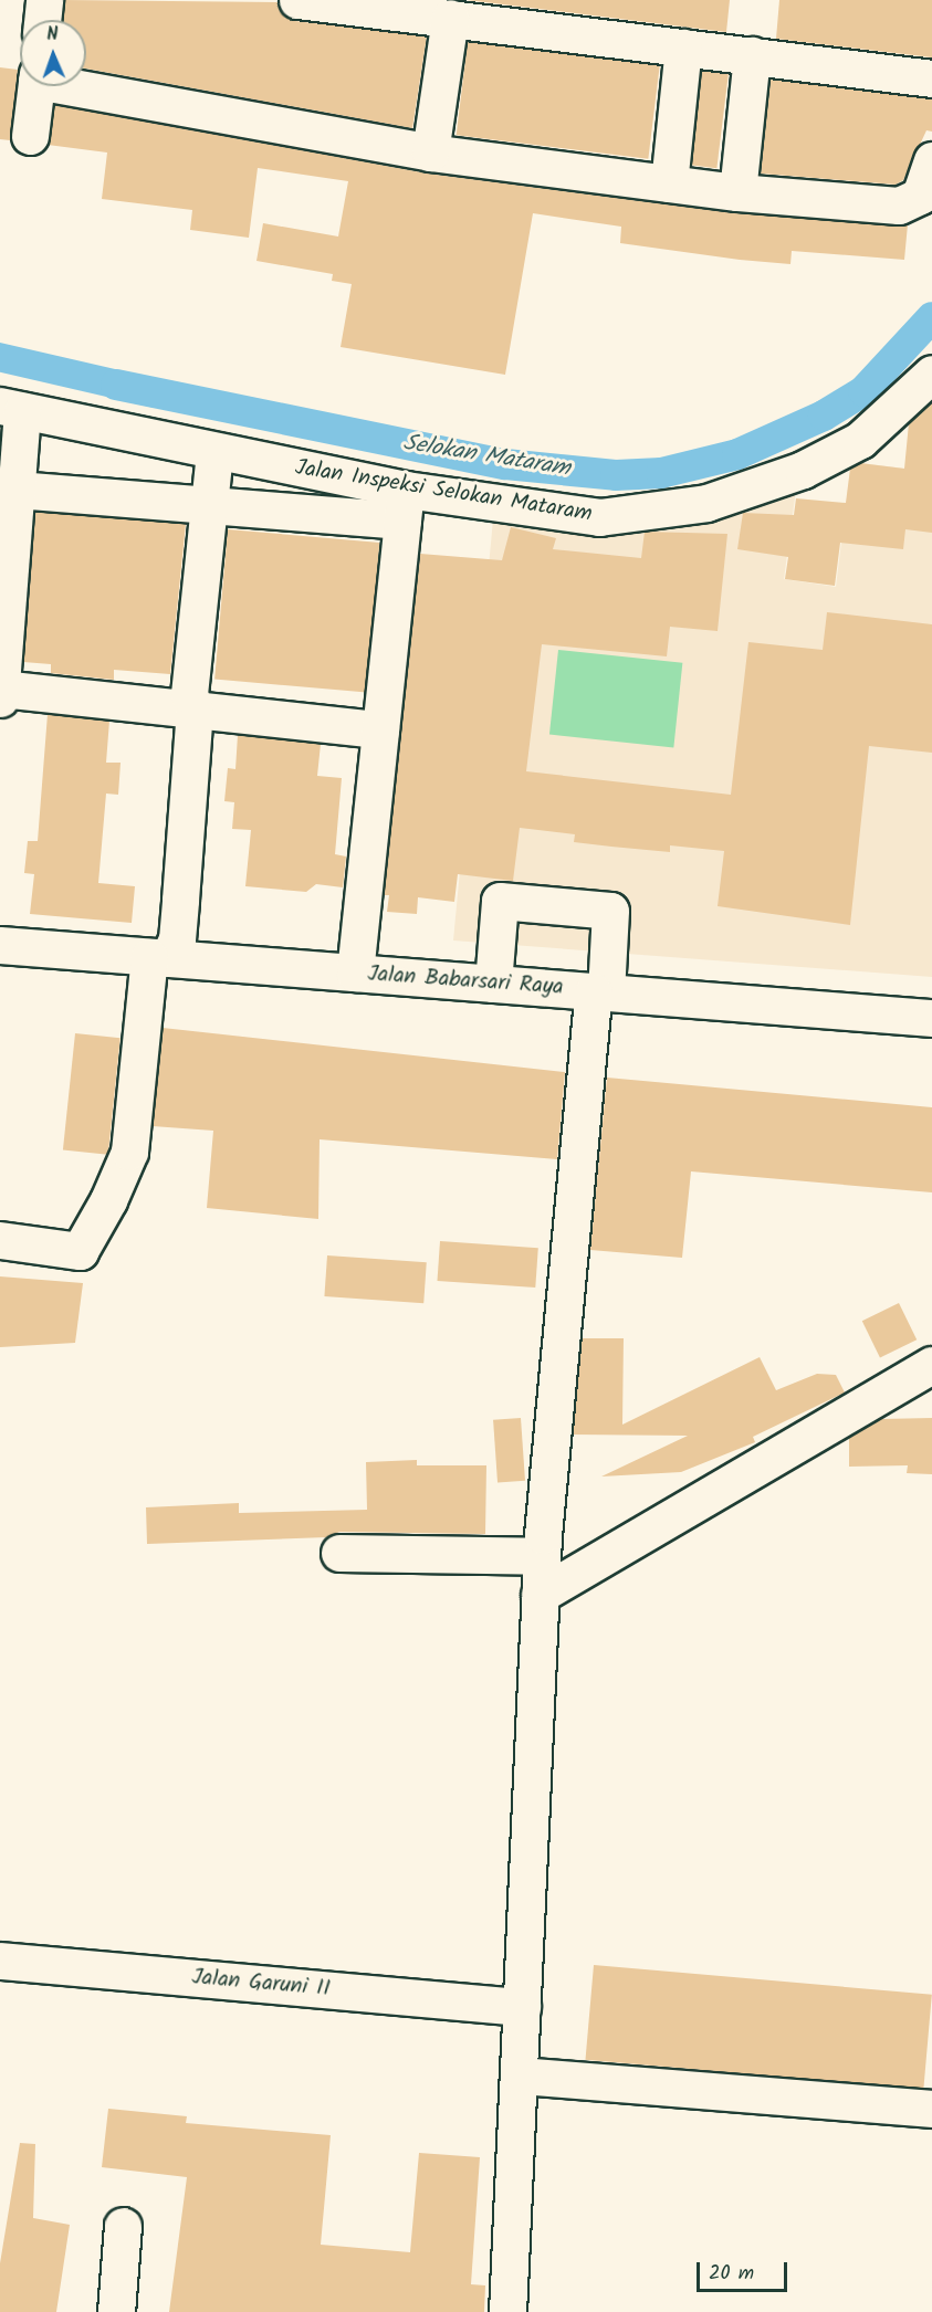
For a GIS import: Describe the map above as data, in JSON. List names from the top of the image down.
{
  "streets": {
    "street": ["Jalan Inspeksi Selokan Mataram", "Jalan Babarsari Raya", "Jalan Garuni II"]
  },
  "water": ["Selokan Mataram"],
  "scale_bar": "20 m",
  "north": "top"
}
